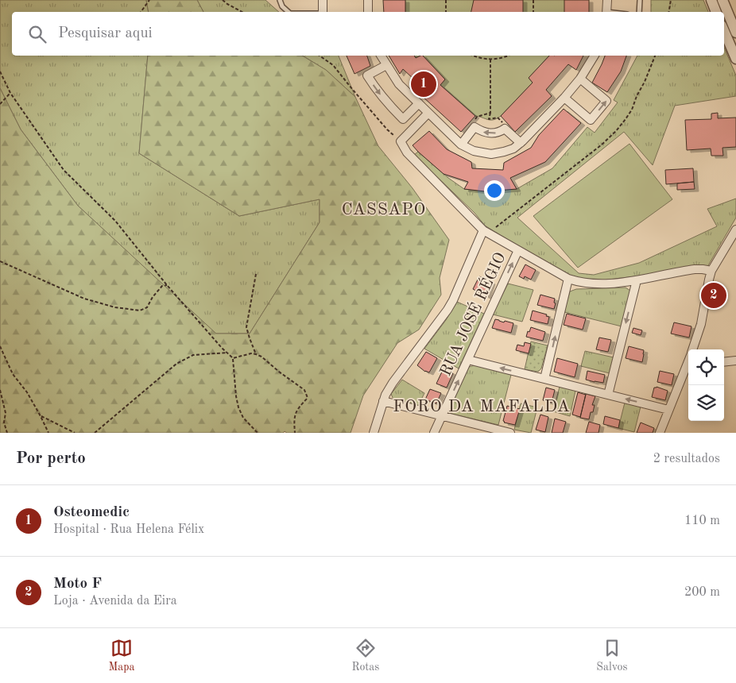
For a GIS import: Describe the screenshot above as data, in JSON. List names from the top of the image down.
{
  "streets": {
    "street": ["RUA JOSÉ RÉGIO"]
  },
  "districts": ["CASSAPO", "FORO DA MAFALDA"],
  "page": {
    "search": "Pesquisar aqui",
    "pins": ["1", "2"],
    "heading": ["Por perto", "2 resultados"],
    "list": [
      {
        "mark": "1",
        "name": "Osteomedic",
        "note": "Hospital · Rua Helena Félix",
        "value": "110 m"
      },
      {
        "mark": "2",
        "name": "Moto F",
        "note": "Loja · Avenida da Eira",
        "value": "200 m"
      }
    ],
    "nav": ["Mapa", "Rotas", "Salvos"]
  }
}
